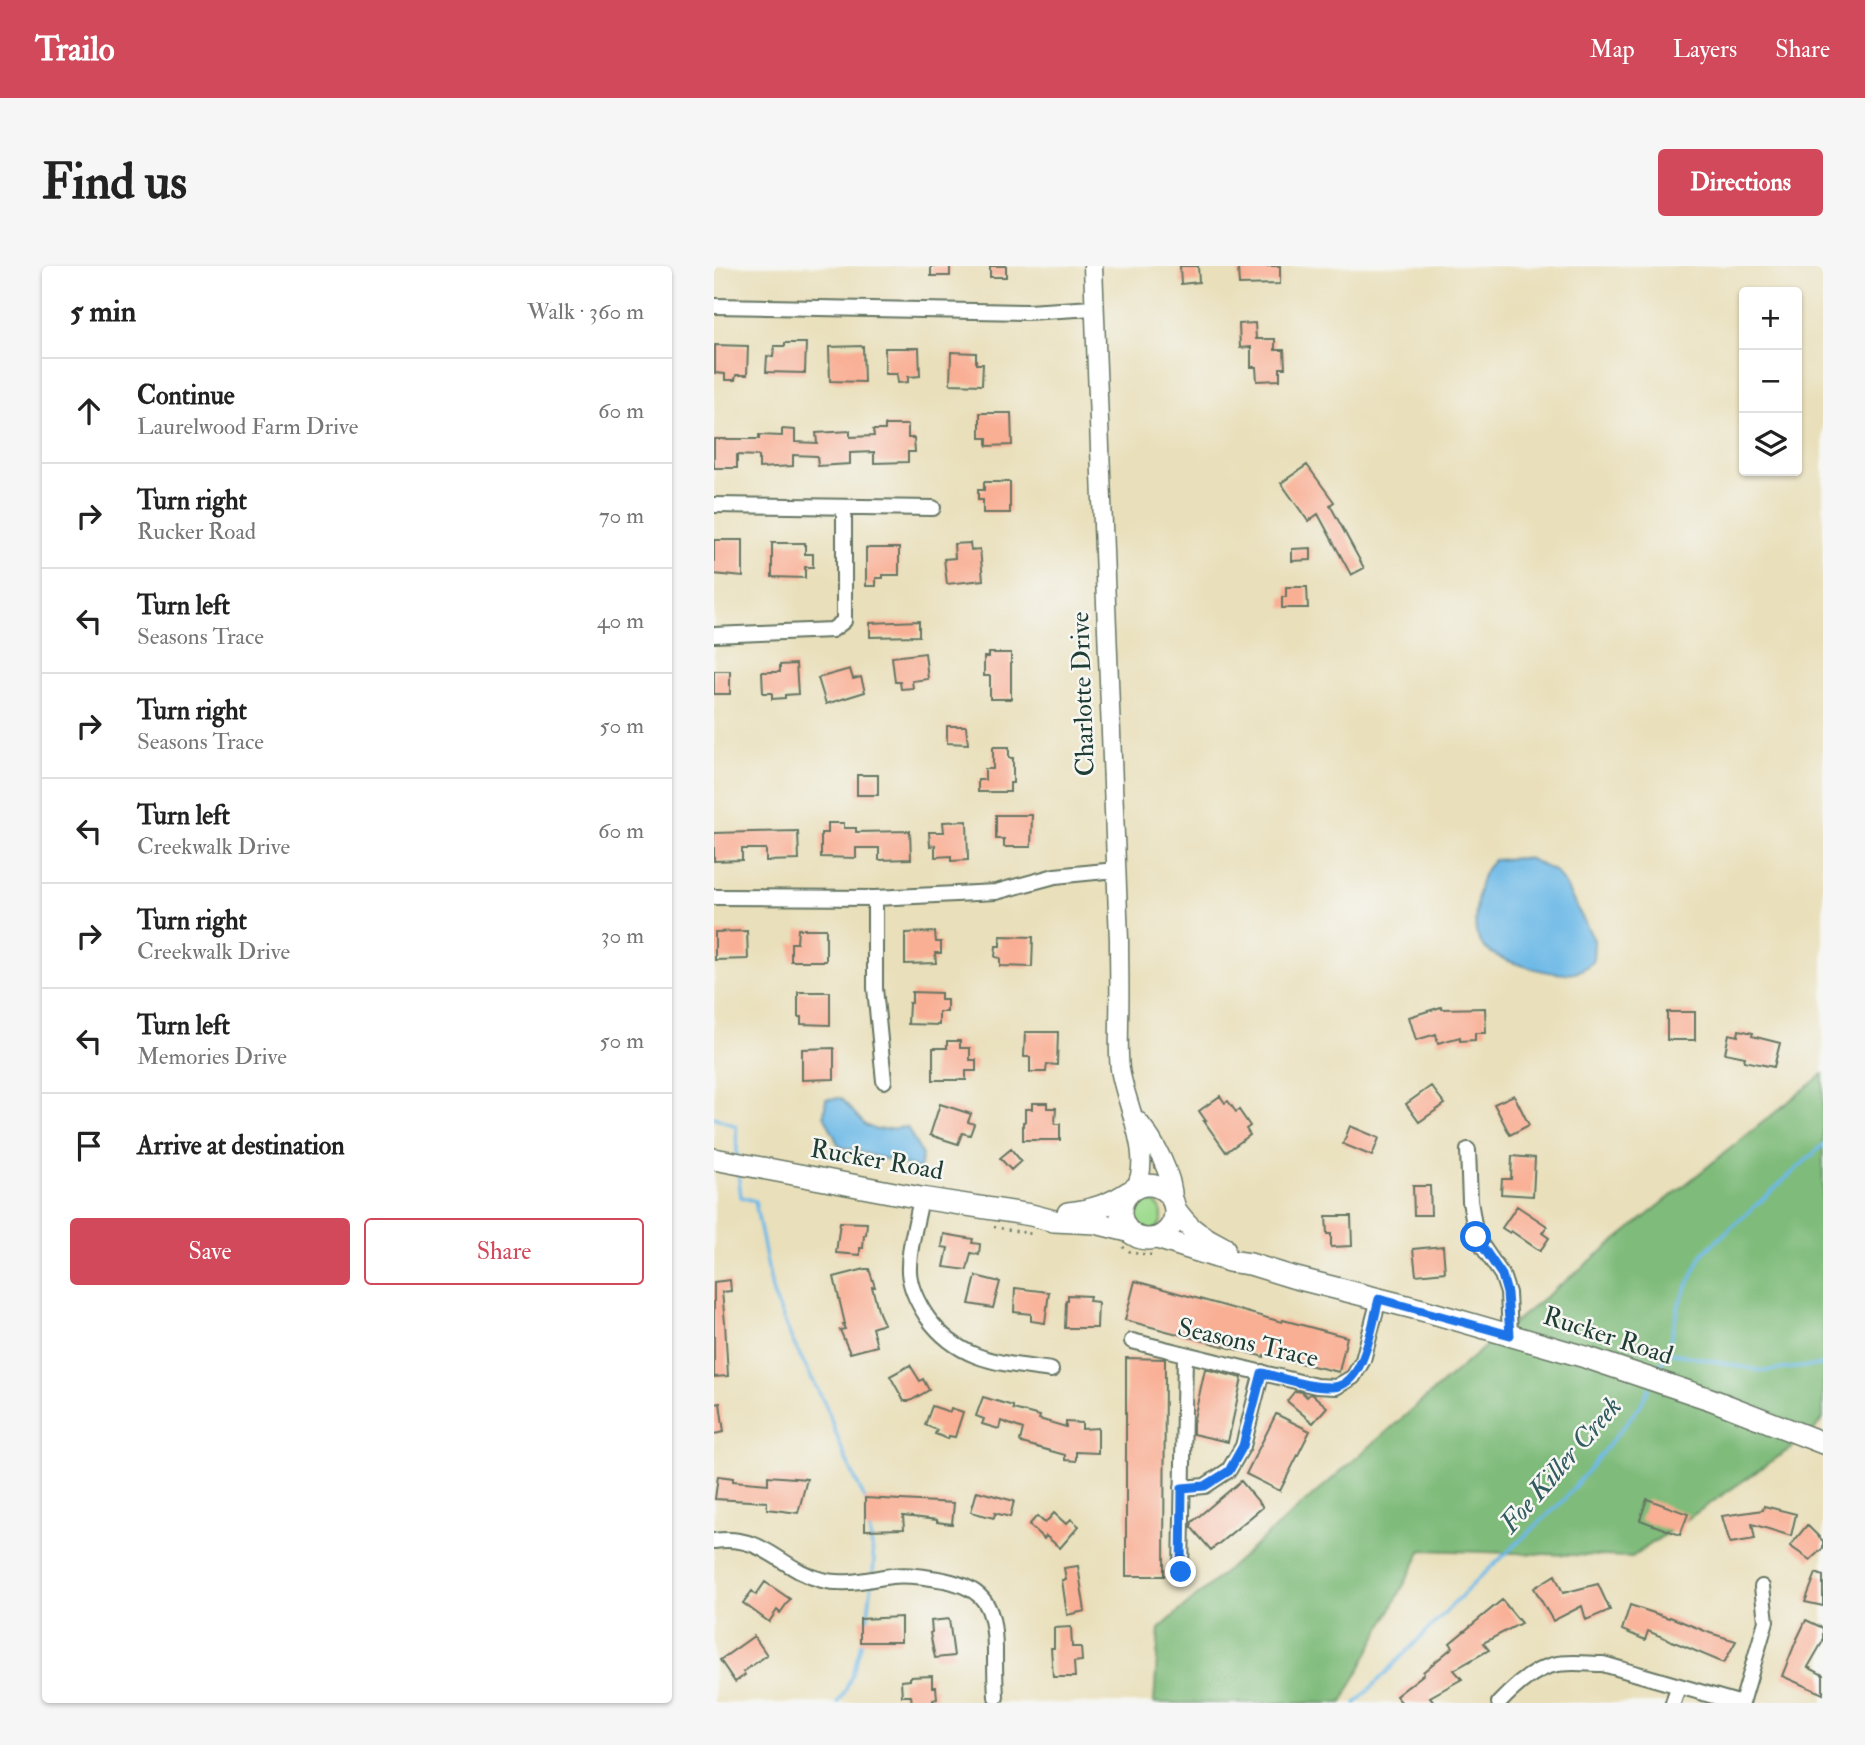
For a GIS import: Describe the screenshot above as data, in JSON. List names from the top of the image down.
{
  "streets": {
    "main road": ["Rucker Road"],
    "street": ["Charlotte Drive", "Seasons Trace"]
  },
  "crossings": [
    ["Charlotte Drive", "Rucker Road"],
    ["Rucker Road", "Seasons Trace"]
  ],
  "water": ["Foe Killer Creek"],
  "page": {
    "header": "Trailo",
    "nav": ["Map", "Layers", "Share"],
    "buttons": [
      "Directions",
      ["Save", "Share"]
    ],
    "title": "Find us",
    "heading": ["5 min", "Walk · 360 m"],
    "map_buttons": ["+", "−"],
    "list": [
      ["Continue", "Laurelwood Farm Drive", "60 m"],
      ["Turn right", "Rucker Road", "70 m"],
      ["Turn left", "Seasons Trace", "40 m"],
      ["Turn right", "Seasons Trace", "50 m"],
      ["Turn left", "Creekwalk Drive", "60 m"],
      ["Turn right", "Creekwalk Drive", "30 m"],
      ["Turn left", "Memories Drive", "50 m"],
      "Arrive at destination"
    ]
  }
}
